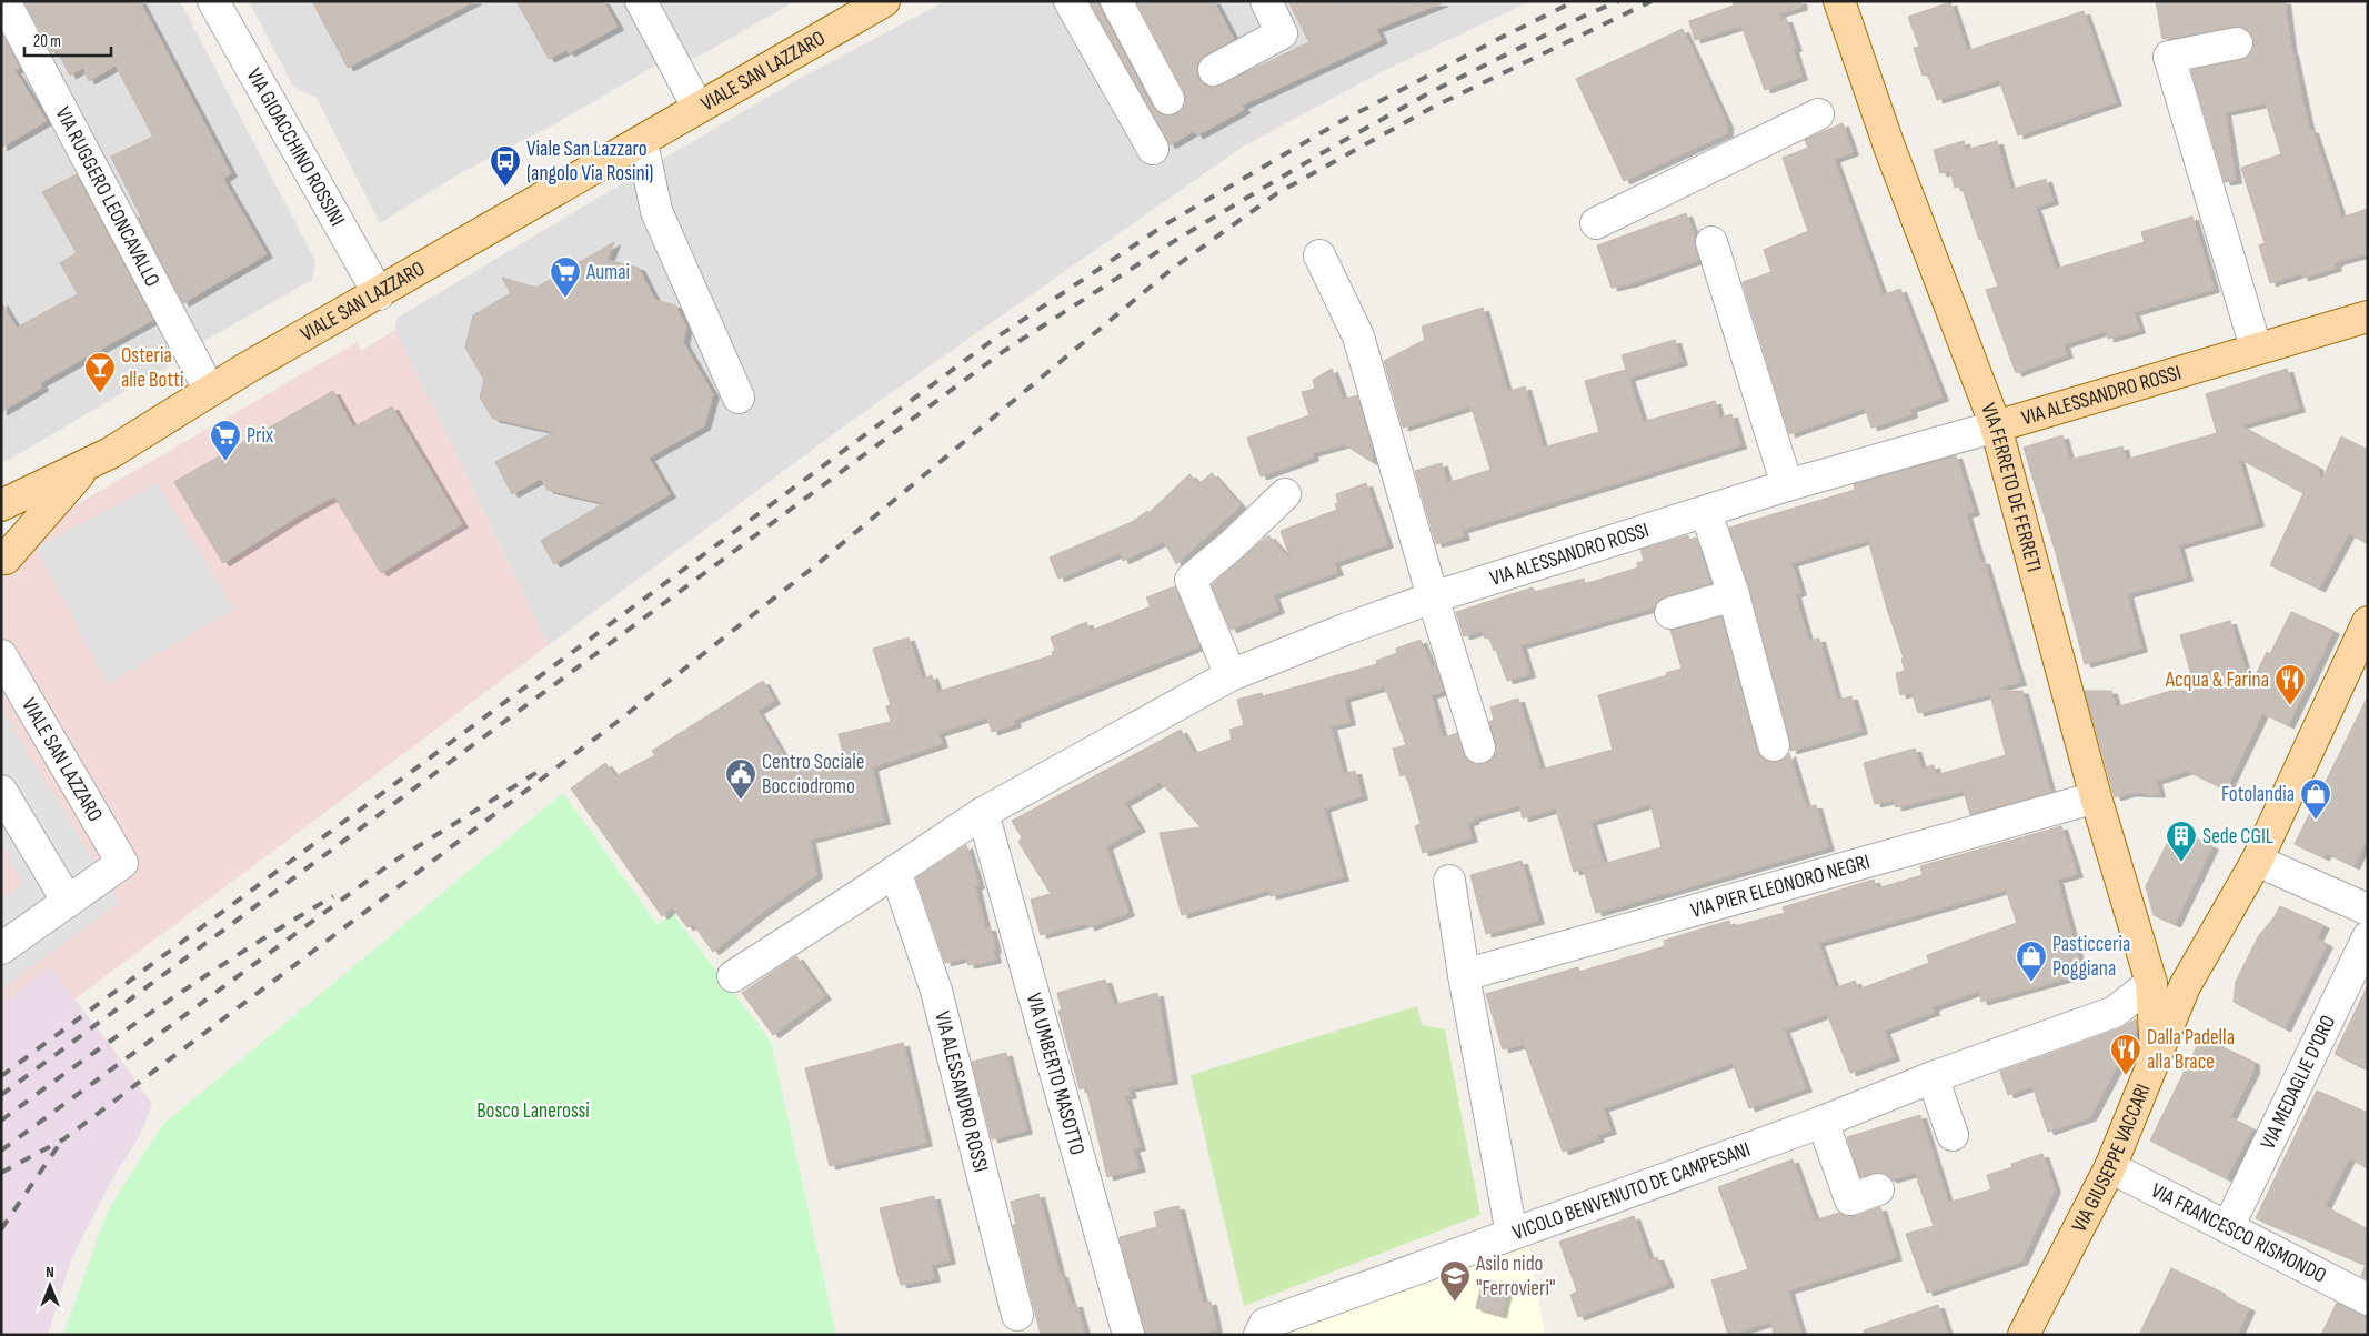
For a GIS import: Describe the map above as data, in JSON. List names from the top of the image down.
{
  "streets": {
    "main road": [
      "VIALE SAN LAZZARO",
      "VIA ALESSANDRO ROSSI",
      "VIA FERRETO DE FERRETI",
      "VIA GIUSEPPE VACCARI"
    ],
    "street": [
      "VIA GIOACCHINO ROSSINI",
      "VIA RUGGERO LEONCAVALLO",
      "VIA PIER ELEONORO NEGRI",
      "VIA UMBERTO MASOTTO",
      "VIA MEDAGLIE D'ORO",
      "VICOLO BENVENUTO DE CAMPESANI",
      "VIA FRANCESCO RISMONDO"
    ]
  },
  "crossings": [
    ["VIALE SAN LAZZARO", "VIA GIOACCHINO ROSSINI"],
    ["VIALE SAN LAZZARO", "VIA RUGGERO LEONCAVALLO"],
    ["VIA ALESSANDRO ROSSI", "VIA FERRETO DE FERRETI"],
    ["VIA ALESSANDRO ROSSI", "VIA UMBERTO MASOTTO"],
    ["VIA FERRETO DE FERRETI", "VIA PIER ELEONORO NEGRI"],
    ["VIA FERRETO DE FERRETI", "VIA GIUSEPPE VACCARI"],
    ["VIA FERRETO DE FERRETI", "VICOLO BENVENUTO DE CAMPESANI"],
    ["VIA MEDAGLIE D'ORO", "VIA FRANCESCO RISMONDO"],
    ["VIA GIUSEPPE VACCARI", "VIA FRANCESCO RISMONDO"]
  ],
  "parks": ["Bosco Lanerossi"],
  "places": {
    "bus stop": ["Viale San Lazzaro (angolo Via Rosini)"],
    "supermarket": ["Aumai", "Prix"],
    "bar": ["Osteria alle Botti"],
    "restaurant": ["Acqua & Farina", "Dalla Padella alla Brace"],
    "public building": ["Centro Sociale Bocciodromo"],
    "shop": ["Fotolandia", "Pasticceria Poggiana"],
    "building": ["Sede CGIL"],
    "school or university": ["Asilo nido \"Ferrovieri\""]
  },
  "scale_bar": "20 m",
  "north": "top"
}
